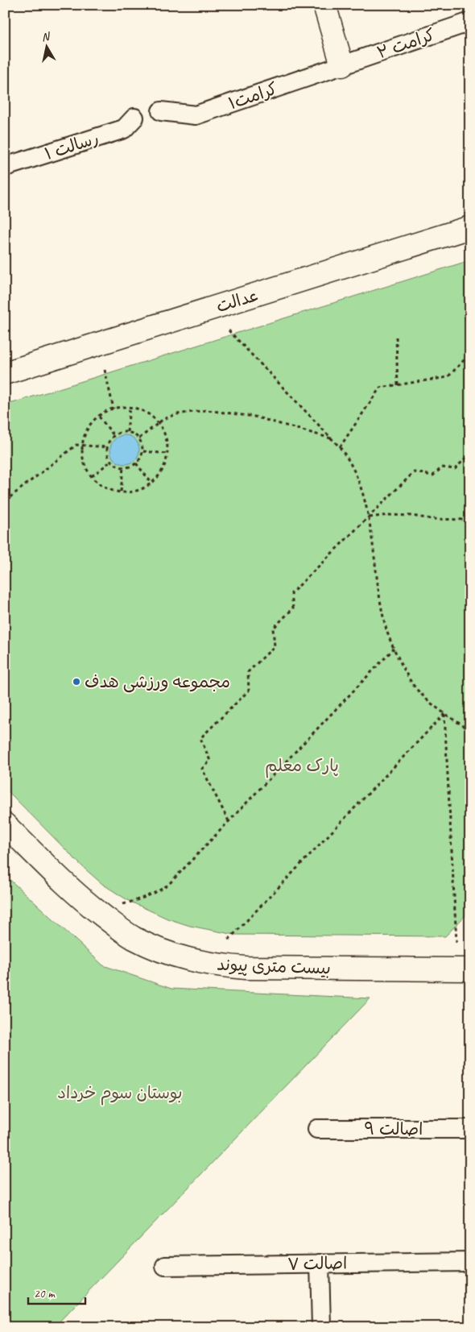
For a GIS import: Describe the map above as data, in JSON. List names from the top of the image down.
{
  "streets": {
    "street": [
      "کرامت ۲",
      "کرامت۱",
      "رسالت ۱",
      "عدالت",
      "بیست متری پیوند",
      "اصالت ۹",
      "اصالت ۷"
    ]
  },
  "crossings": [
    ["کرامت ۲", "کرامت۱"]
  ],
  "parks": ["پارک معلم", "بوستان سوم خرداد"],
  "places": ["مجموعه ورزشی هدف"],
  "scale_bar": "20 m",
  "north": "top"
}
